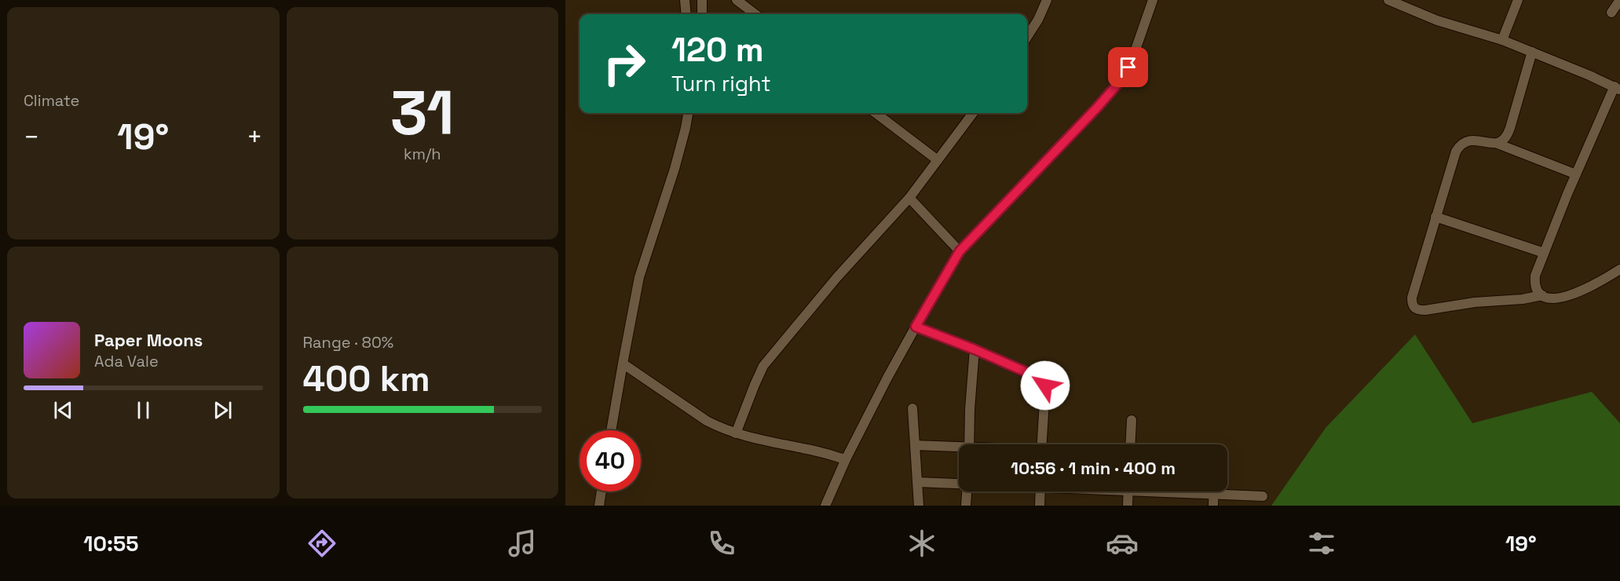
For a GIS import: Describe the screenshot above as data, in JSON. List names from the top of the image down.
{
  "page": {
    "tile": [
      "Climate",
      ["31", "km/h"],
      ["Range · 80%", "400 km"]
    ],
    "turn": ["120 m", "Turn right"],
    "heat": ["−", "19°", "+"],
    "song": ["Paper Moons", "Ada Vale"],
    "limit": "40",
    "trip": "10:56 · 1 min · 400 m",
    "tabs": ["10:55", "19°"]
  }
}
